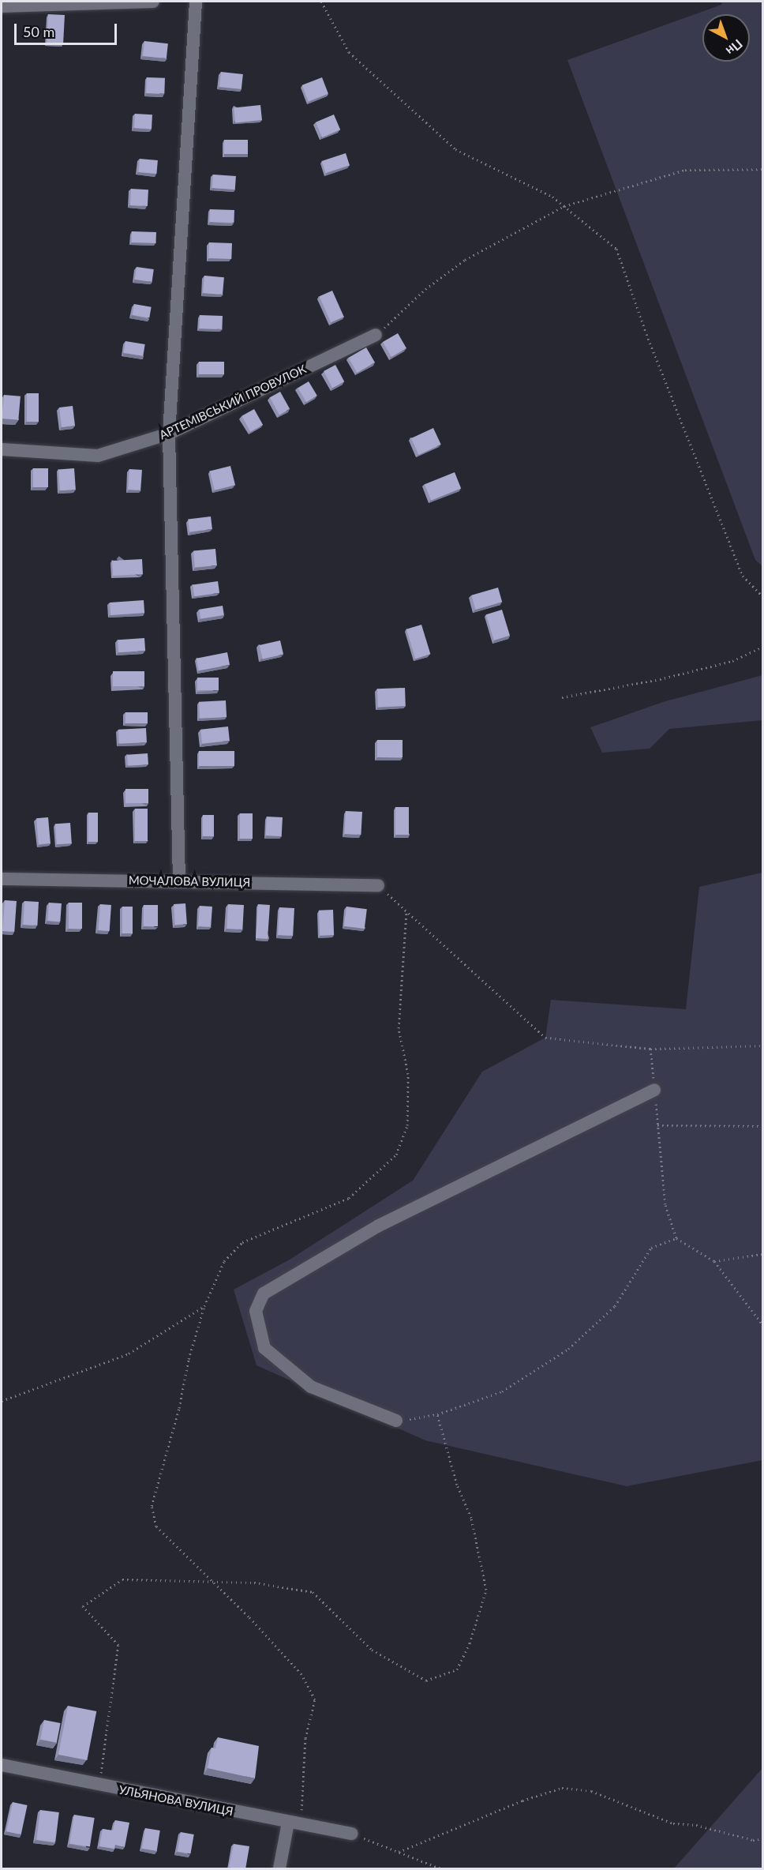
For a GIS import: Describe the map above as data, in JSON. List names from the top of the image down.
{
  "streets": {
    "street": ["АРТЕМІВСЬКИЙ ПРОВУЛОК", "МОЧАЛОВА ВУЛИЦЯ", "УЛЬЯНОВА ВУЛИЦЯ"]
  },
  "scale_bar": "50 m",
  "north": "bottom right"
}
